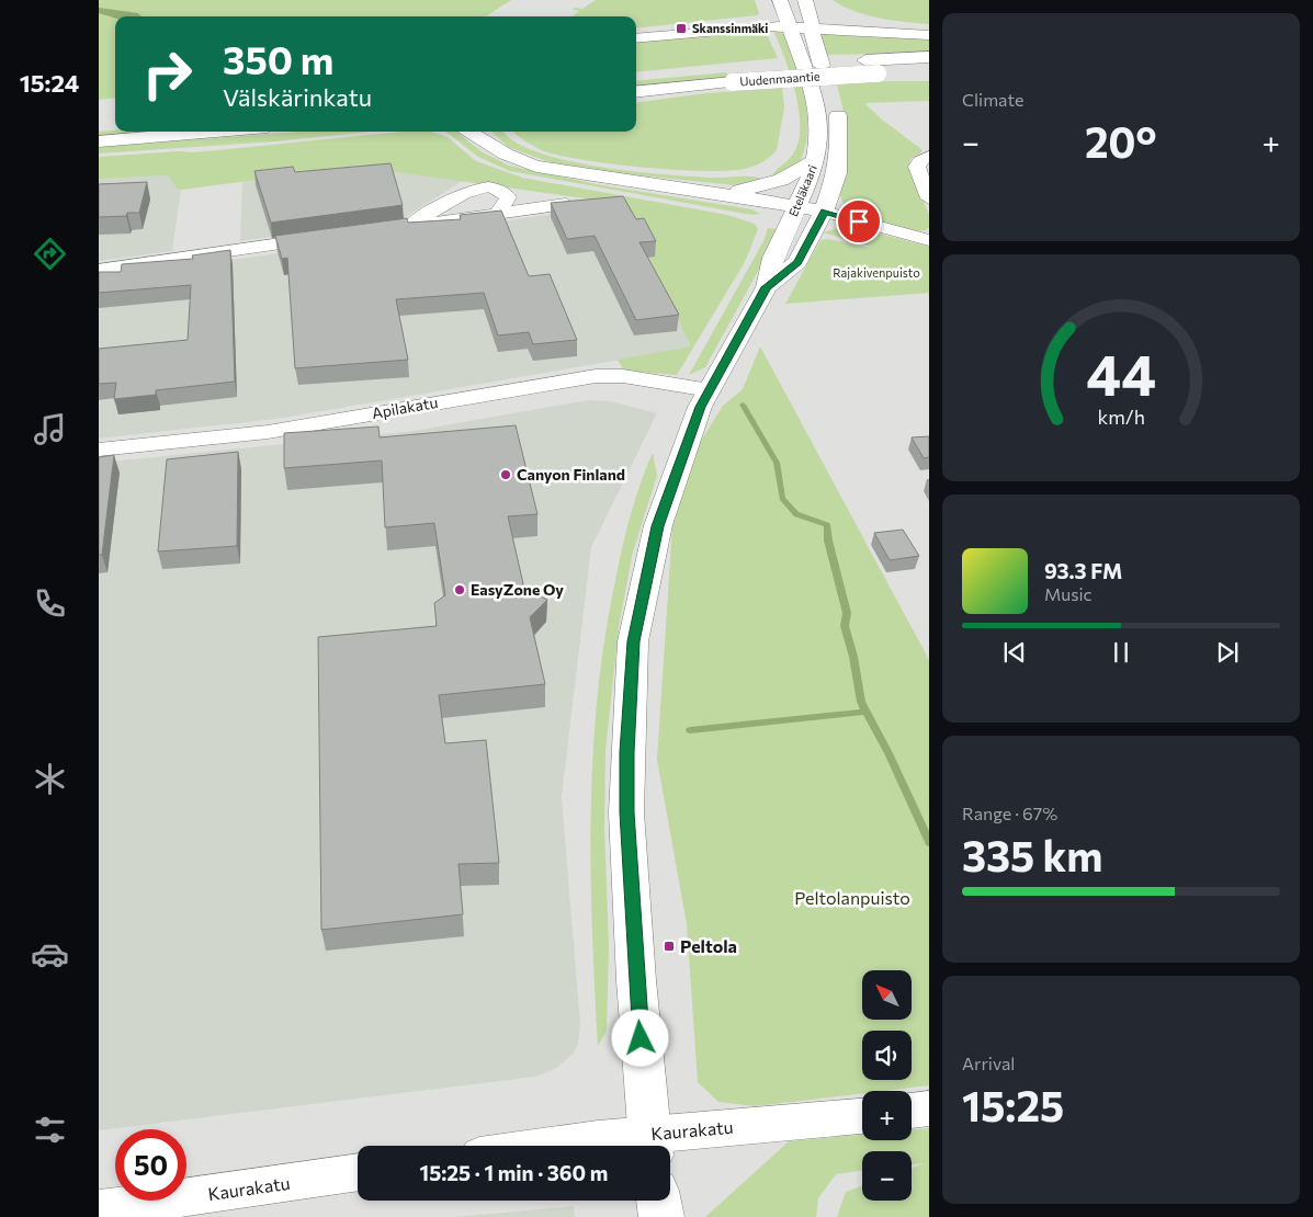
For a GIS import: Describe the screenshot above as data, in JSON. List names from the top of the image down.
{
  "streets": {
    "main road": ["Uudenmaantie", "Eteläkaari"],
    "street": ["Apilakatu", "Kaurakatu"]
  },
  "crossings": [
    ["Eteläkaari", "Apilakatu"],
    ["Eteläkaari", "Kaurakatu"]
  ],
  "parks": ["Rajakivenpuisto", "Peltolanpuisto"],
  "places": {
    "transit": ["Skanssinmäki", "Peltola"],
    "other": ["Canyon Finland", "EasyZone Oy"]
  },
  "north": "top left",
  "page": {
    "tabs": "15:24",
    "tile": [
      "Climate",
      ["Range · 67%", "335 km"],
      ["Arrival", "15:25"]
    ],
    "turn": ["350 m", "Välskärinkatu"],
    "heat": ["−", "20°", "+"],
    "song": ["93.3 FM", "Music"],
    "map_buttons": ["+", "−"],
    "limit": "50",
    "trip": "15:25 · 1 min · 360 m",
    "gauge": ["44", "km/h"]
  }
}
